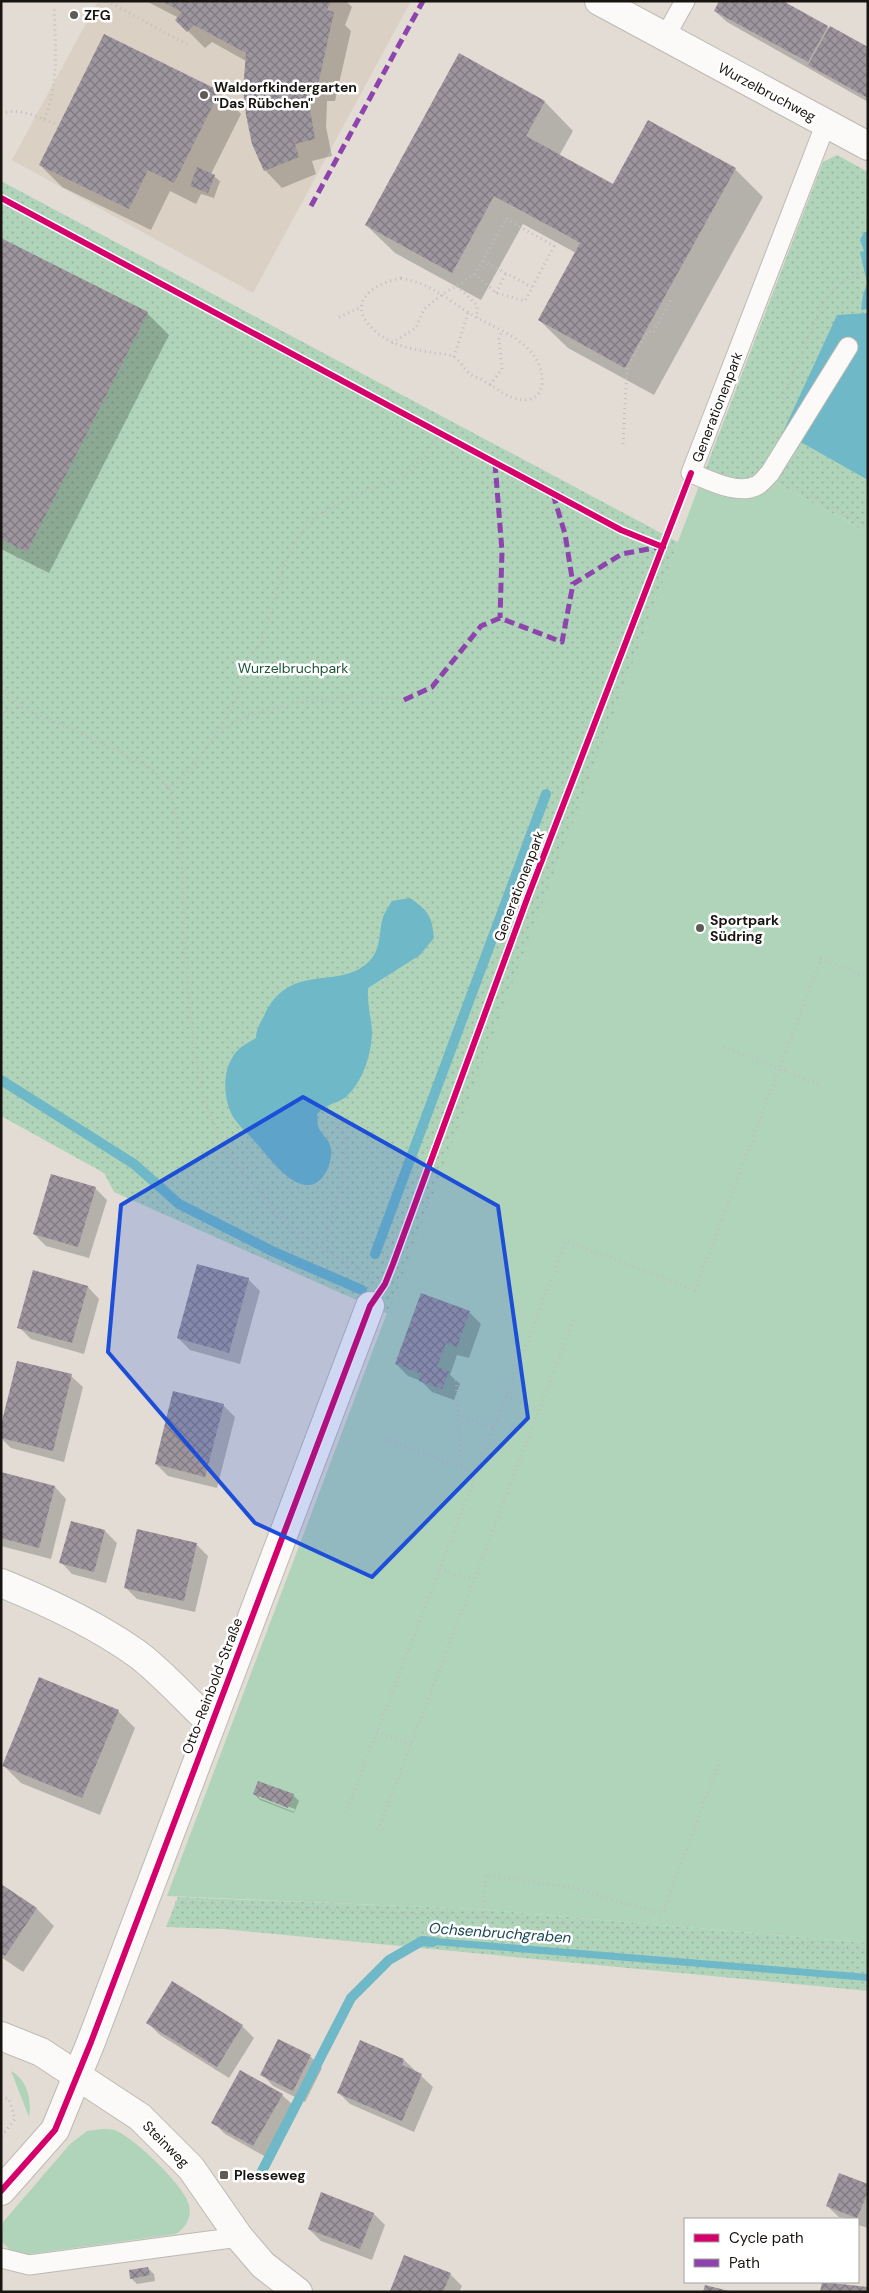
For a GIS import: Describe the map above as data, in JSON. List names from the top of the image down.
{
  "streets": {
    "street": ["Wurzelbruchweg", "Otto-Reinbold-Straße", "Steinweg"],
    "lane": ["Generationenpark"]
  },
  "crossings": [
    ["Wurzelbruchweg", "Generationenpark"],
    ["Otto-Reinbold-Straße", "Steinweg"]
  ],
  "water": ["Ochsenbruchgraben"],
  "parks": ["Wurzelbruchpark"],
  "places": {
    "other": ["ZFG", "Waldorfkindergarten \"Das Rübchen\"", "Sportpark Südring"],
    "transit": ["Plesseweg"]
  },
  "legend": ["Cycle path", "Path"]
}
